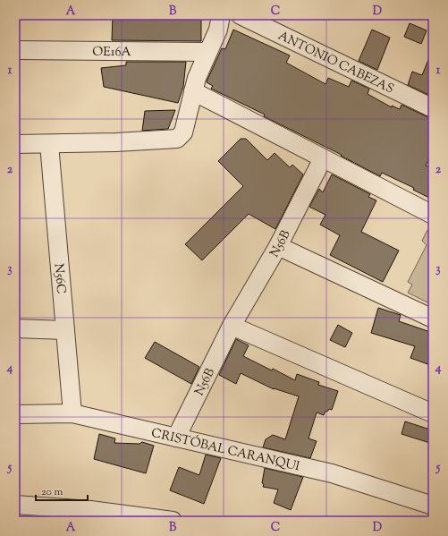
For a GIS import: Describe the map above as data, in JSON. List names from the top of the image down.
{
  "streets": {
    "street": [
      "OE16A",
      "ANTONIO CABEZAS",
      "N56B",
      "N56C",
      "CRISTÓBAL CARANQUI"
    ]
  },
  "crossings": [
    ["N56B", "CRISTÓBAL CARANQUI"],
    ["N56C", "CRISTÓBAL CARANQUI"]
  ],
  "scale_bar": "20 m",
  "grid": {
    "columns": [
      "A",
      "B",
      "C",
      "D"
    ],
    "rows": [
      "1",
      "2",
      "3",
      "4",
      "5"
    ]
  }
}
